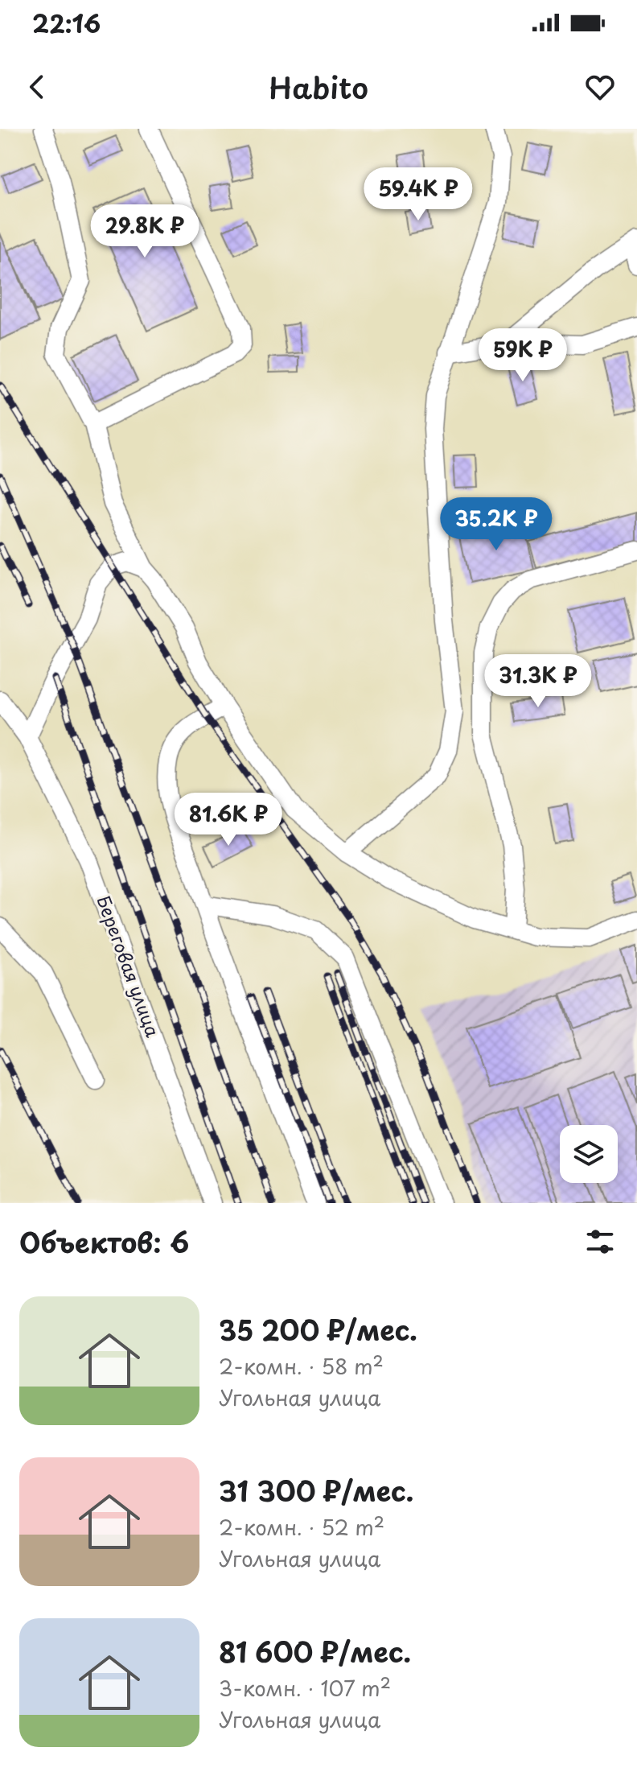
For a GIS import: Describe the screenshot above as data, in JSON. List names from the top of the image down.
{
  "streets": {
    "street": ["Береговая улица"]
  },
  "page": {
    "status": "22:16",
    "header": "Habito",
    "price": [
      "59.4K ₽",
      "29.8K ₽",
      "59K ₽",
      "35.2K ₽",
      "31.3K ₽",
      "81.6K ₽"
    ],
    "heading": "Объектов: 6",
    "list": [
      {
        "name": "35 200 ₽/мес.",
        "note": "2-комн. · 58 m² · Угольная улица"
      },
      {
        "name": "31 300 ₽/мес.",
        "note": "2-комн. · 52 m² · Угольная улица"
      },
      {
        "name": "81 600 ₽/мес.",
        "note": "3-комн. · 107 m² · Угольная улица"
      }
    ]
  }
}
